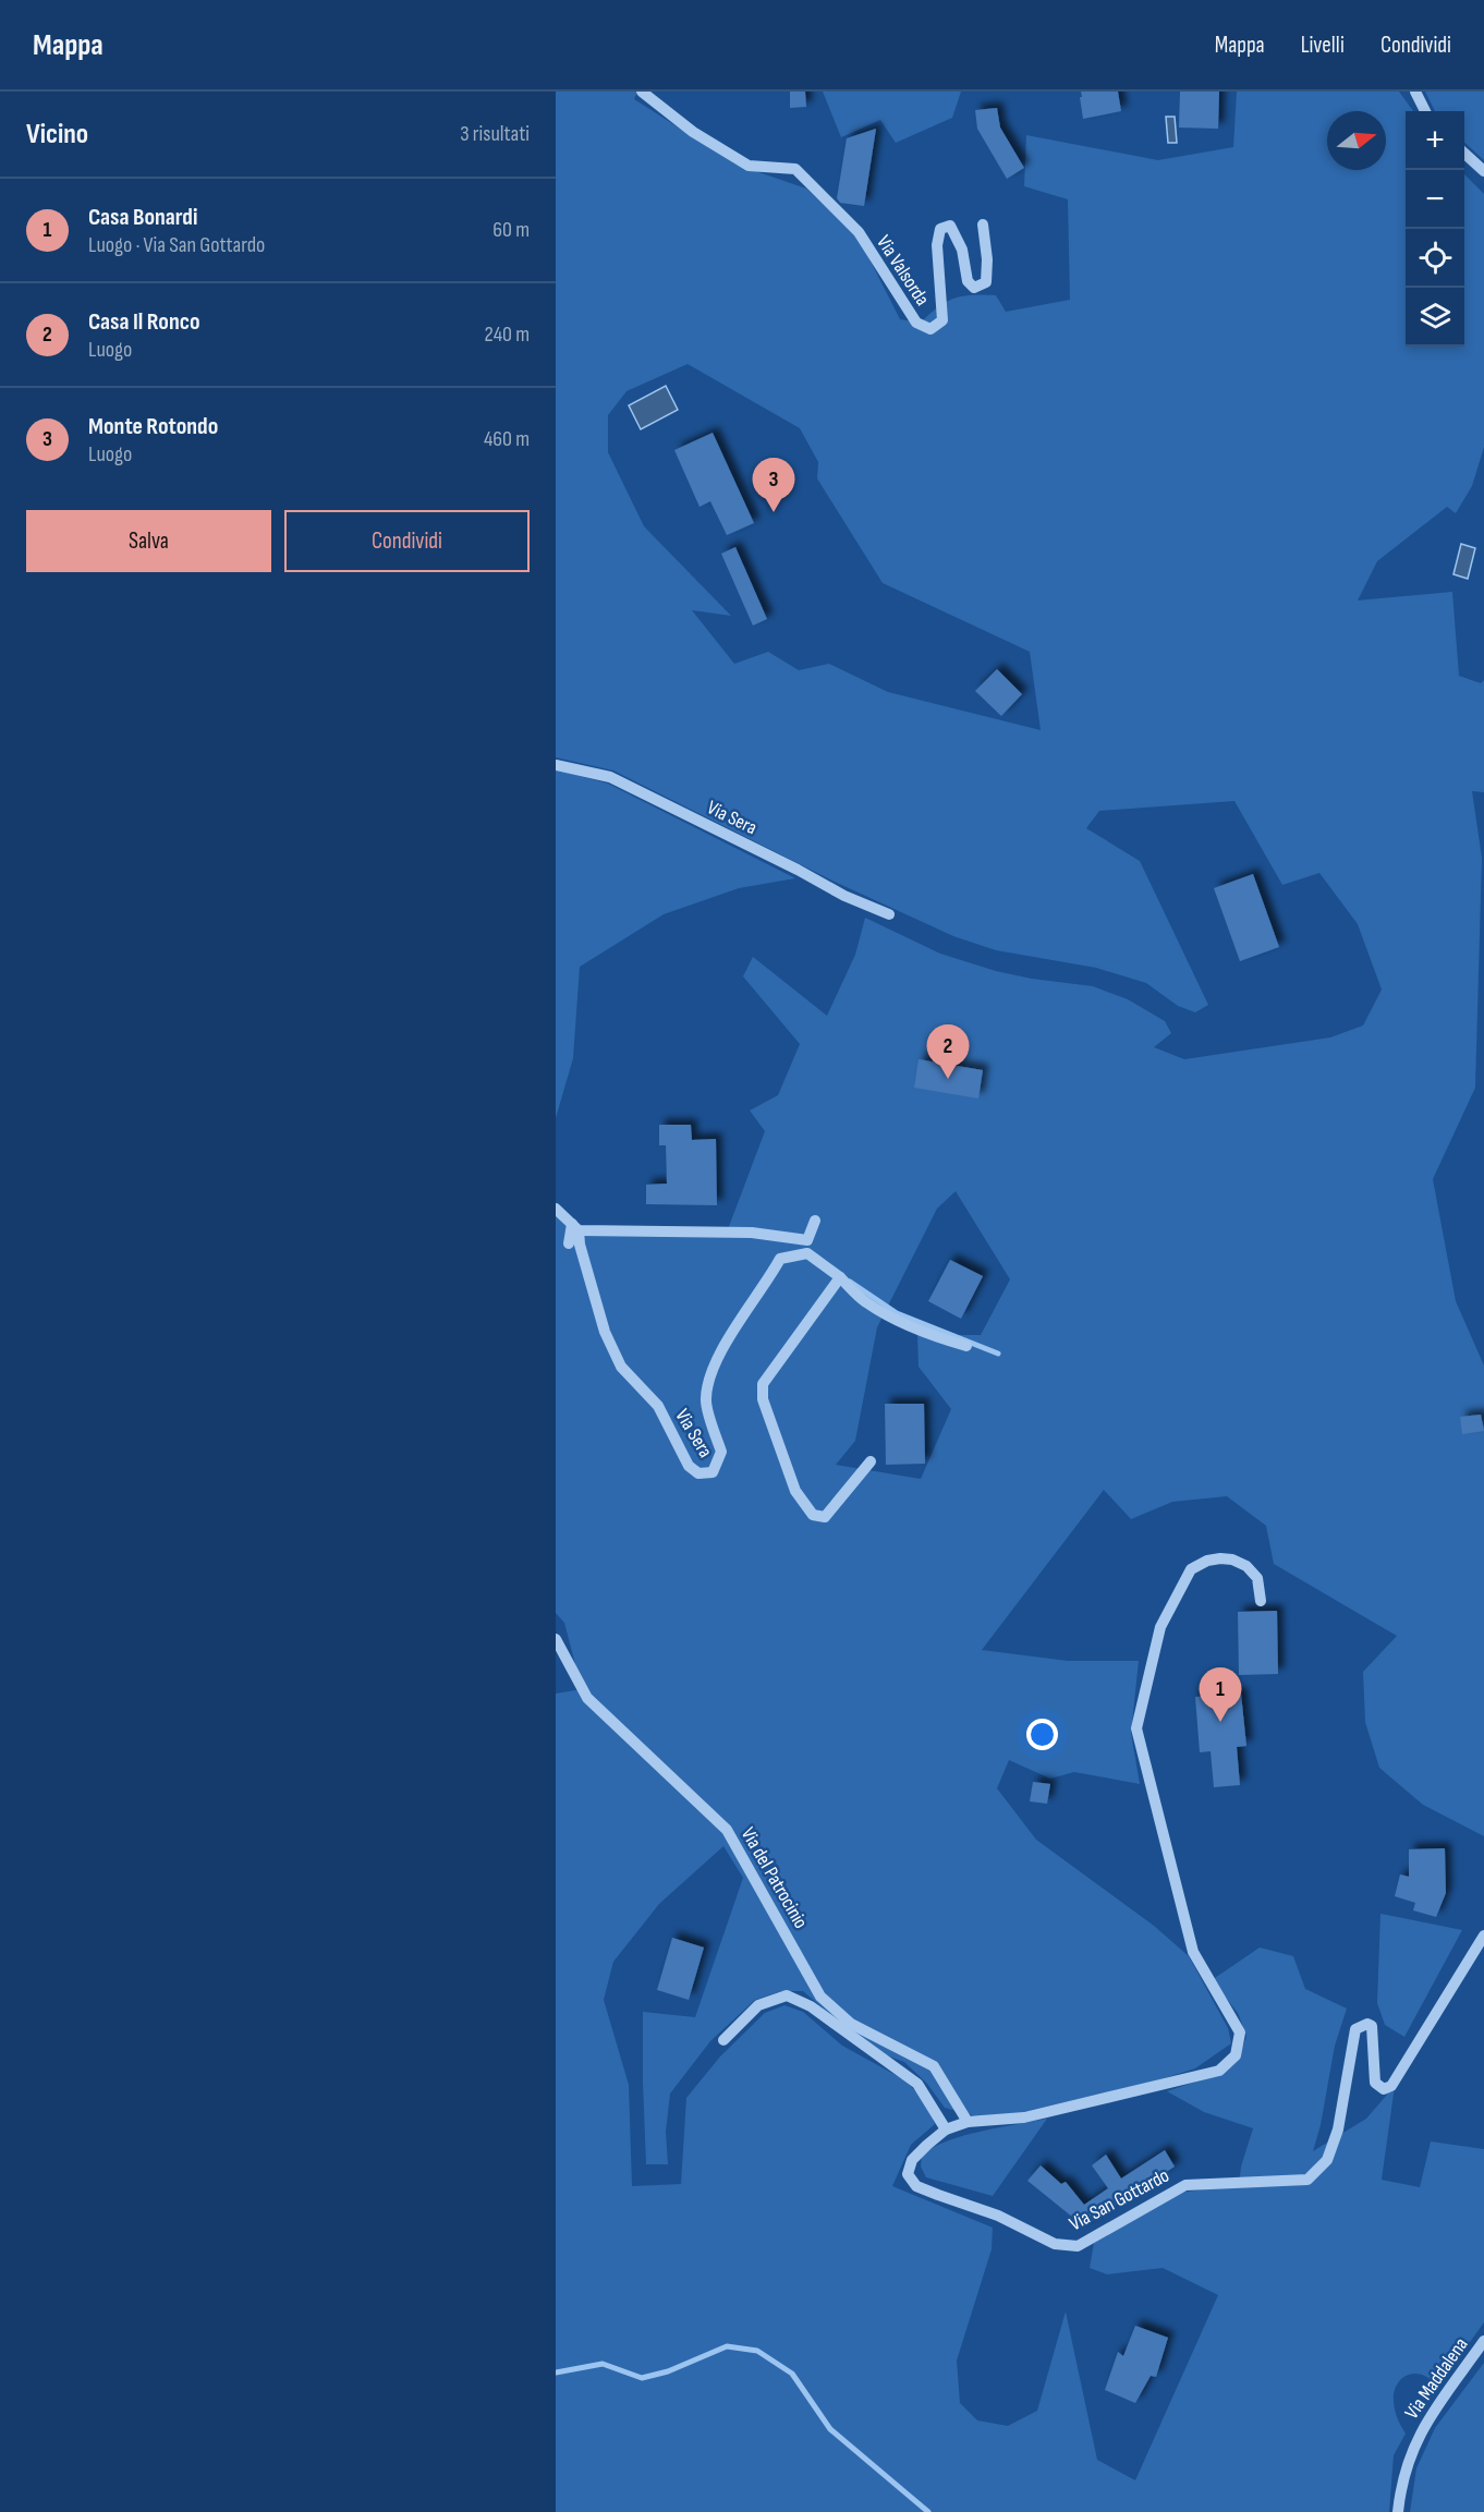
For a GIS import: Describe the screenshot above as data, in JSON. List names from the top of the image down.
{
  "streets": {
    "street": [
      "Via Valsorda",
      "Via Sera",
      "Via del Patrocinio",
      "Via San Gottardo",
      "Via Maddalena"
    ]
  },
  "crossings": [
    ["Via del Patrocinio", "Via San Gottardo"]
  ],
  "north": "right",
  "page": {
    "header": "Mappa",
    "nav": ["Mappa", "Livelli", "Condividi"],
    "heading": ["Vicino", "3 risultati"],
    "map_buttons": ["+", "−"],
    "list": [
      {
        "mark": "1",
        "name": "Casa Bonardi",
        "note": "Luogo · Via San Gottardo",
        "value": "60 m"
      },
      {
        "mark": "2",
        "name": "Casa Il Ronco",
        "note": "Luogo",
        "value": "240 m"
      },
      {
        "mark": "3",
        "name": "Monte Rotondo",
        "note": "Luogo",
        "value": "460 m"
      }
    ],
    "pins": ["3", "2", "1"],
    "buttons": ["Salva", "Condividi"]
  }
}
